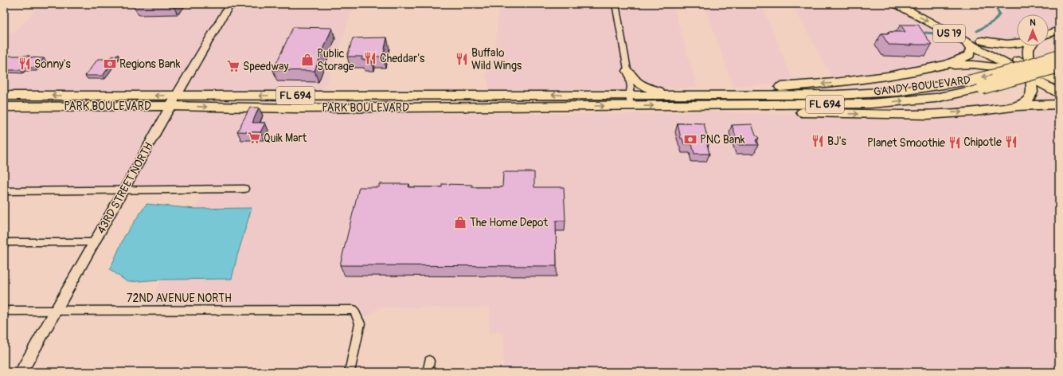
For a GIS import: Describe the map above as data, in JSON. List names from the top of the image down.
{
  "streets": {
    "highway": ["US 19"],
    "main road": ["GANDY BOULEVARD", "FL 694", "PARK BOULEVARD"],
    "street": ["43RD STREET NORTH", "72ND AVENUE NORTH"]
  },
  "crossings": [
    ["GANDY BOULEVARD", "PARK BOULEVARD"],
    ["PARK BOULEVARD", "43RD STREET NORTH"],
    ["43RD STREET NORTH", "72ND AVENUE NORTH"]
  ],
  "places": {
    "restaurant": [
      "Cheddar's",
      "Buffalo Wild Wings",
      "Sonny's",
      "BJ's",
      "Chipotle",
      "Planet Smoothie"
    ],
    "shop": ["Public Storage", "The Home Depot"],
    "bank": ["Regions Bank", "PNC Bank"],
    "supermarket": ["Speedway", "Quik Mart"]
  },
  "north": "top"
}
